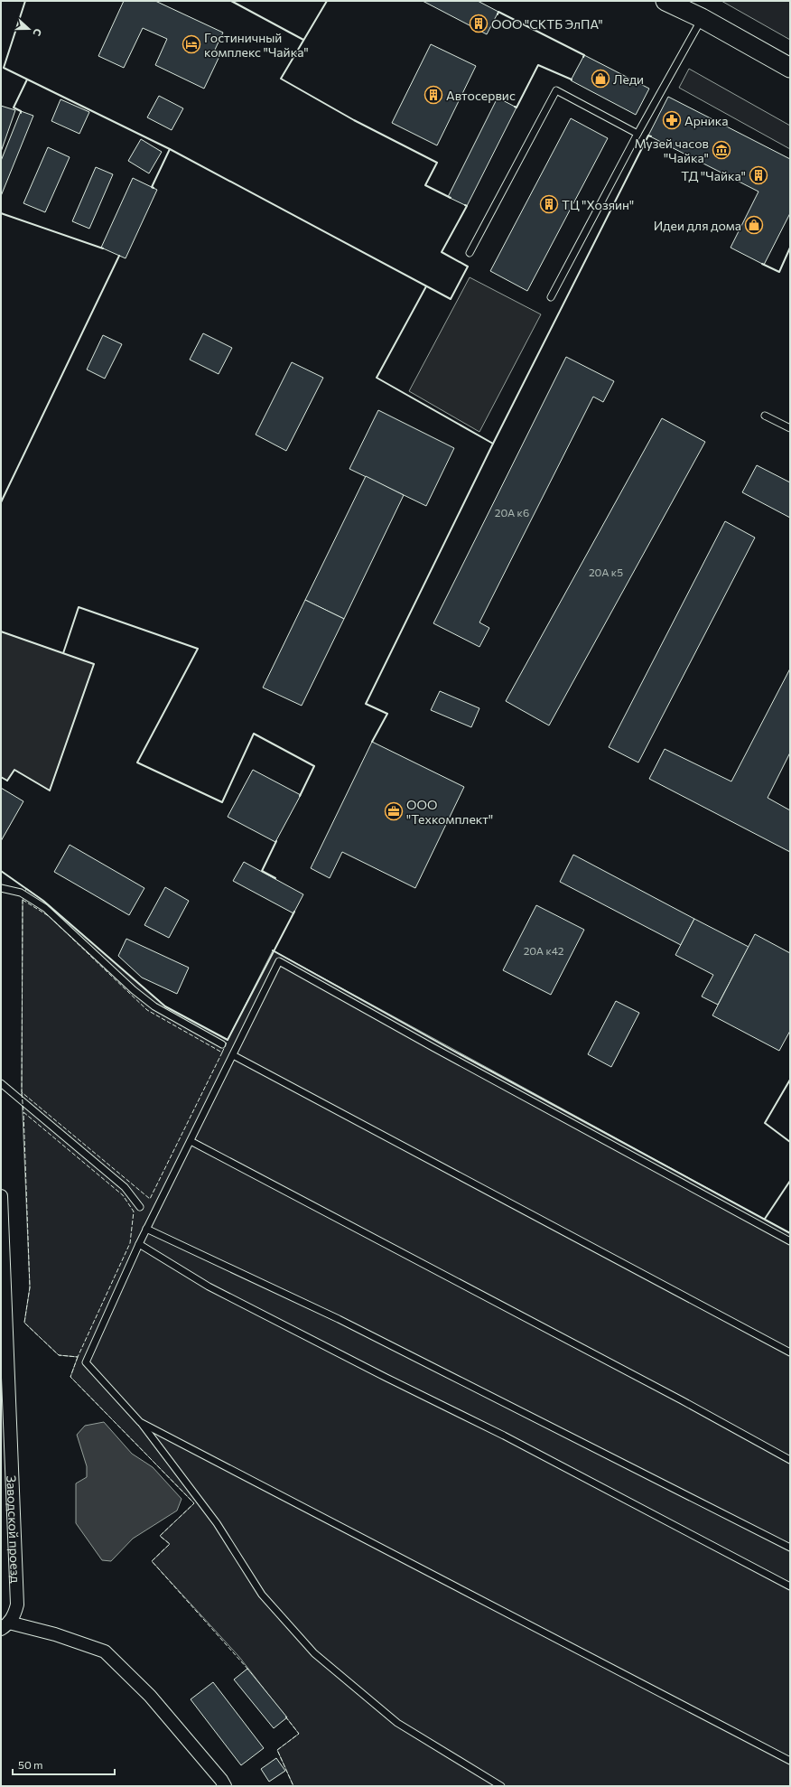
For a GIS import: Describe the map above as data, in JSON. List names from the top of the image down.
{
  "streets": {
    "street": ["Заводской проезд"]
  },
  "places": {
    "building": [
      "ООО \"СКТБ ЭлПА\"",
      "Автосервис",
      "ТД \"Чайка\"",
      "ТЦ \"Хозяин\""
    ],
    "hotel": ["Гостиничный комплекс \"Чайка\""],
    "shop": ["Леди", "Идеи для дома"],
    "pharmacy": ["Арника"],
    "museum": ["Музей часов \"Чайка\""],
    "office": ["ООО \"Техкомплект\""]
  },
  "house_numbers": ["20А к6", "20А к5", "20А к42"],
  "scale_bar": "50 m",
  "north": "right"
}
